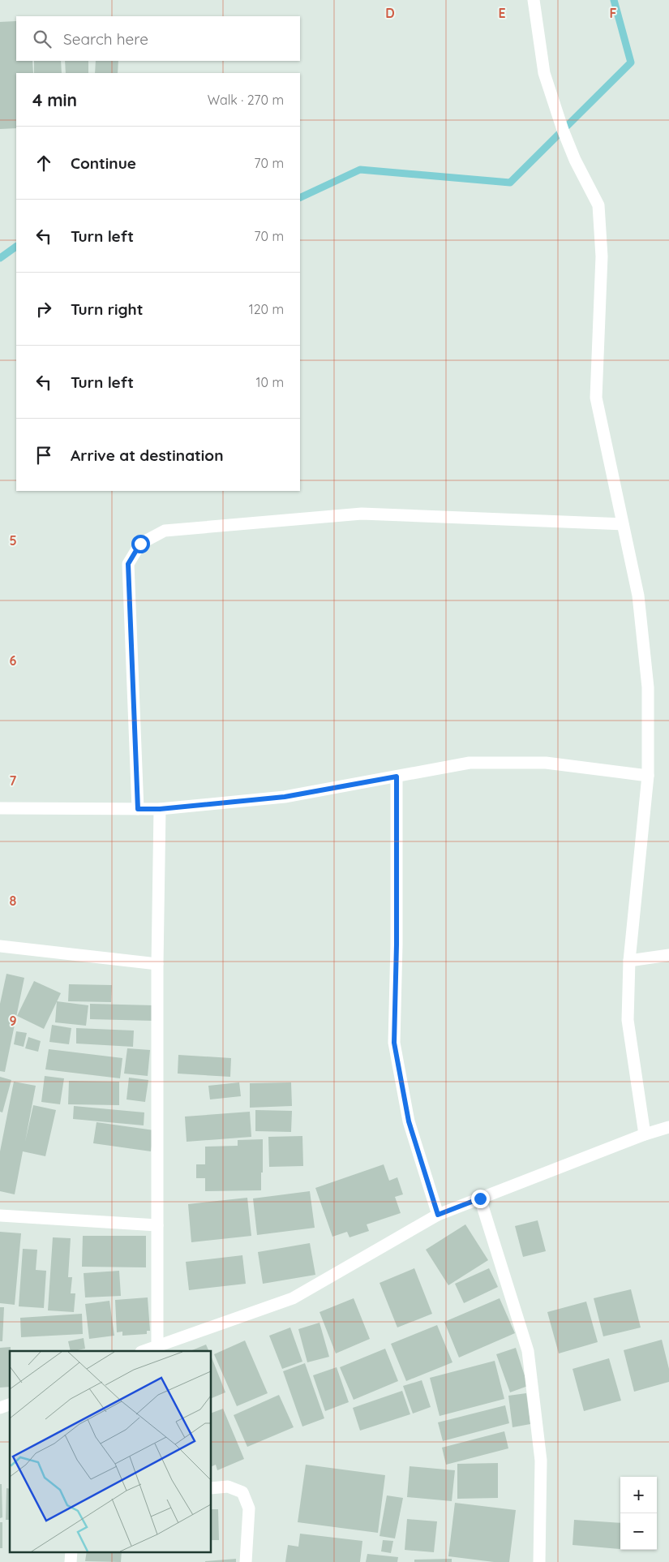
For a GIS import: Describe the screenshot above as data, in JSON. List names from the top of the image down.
{
  "page": {
    "search": "Search here",
    "heading": ["4 min", "Walk · 270 m"],
    "list": [
      ["Continue", "70 m"],
      ["Turn left", "70 m"],
      ["Turn right", "120 m"],
      ["Turn left", "10 m"],
      "Arrive at destination"
    ],
    "map_buttons": ["+", "−"]
  },
  "grid": {
    "columns": ["D", "E", "F"],
    "rows": [
      "5",
      "6",
      "7",
      "8",
      "9"
    ]
  }
}
